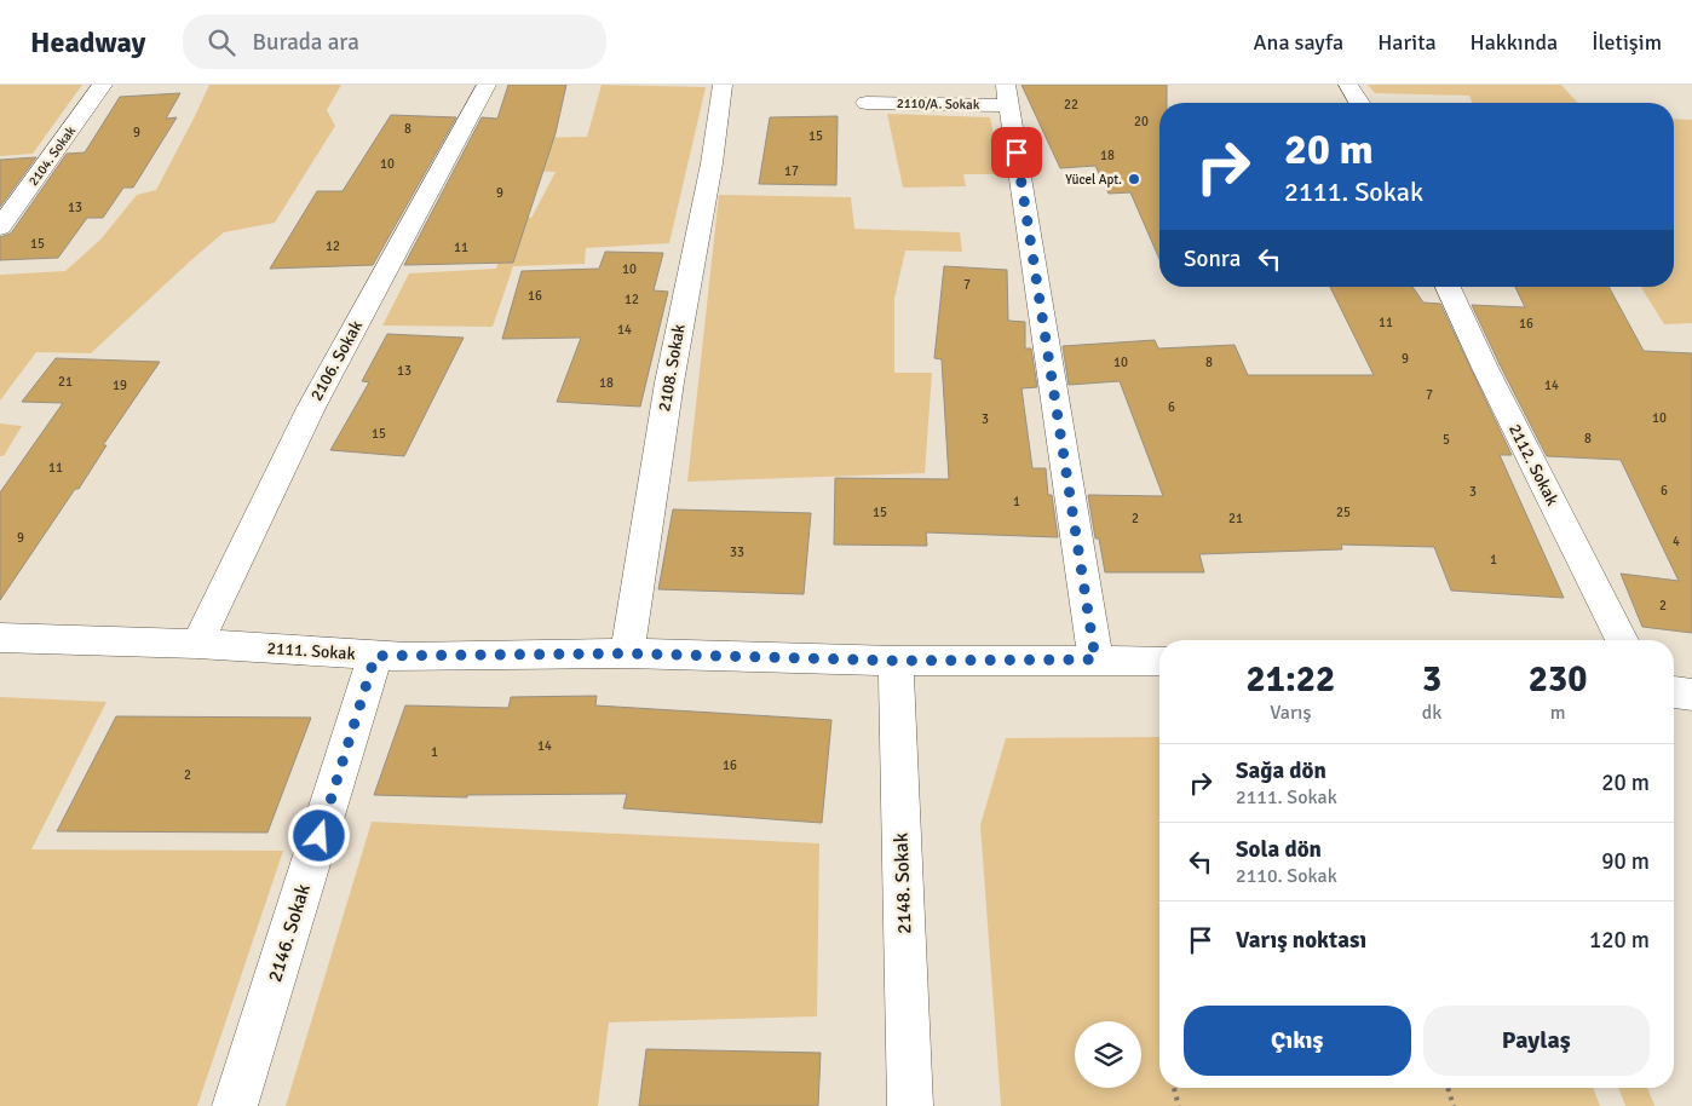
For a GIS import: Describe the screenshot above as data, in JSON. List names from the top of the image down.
{
  "streets": {
    "street": [
      "2110/A. Sokak",
      "2104. Sokak",
      "2106. Sokak",
      "2108. Sokak",
      "2112. Sokak",
      "2111. Sokak",
      "2148. Sokak",
      "2146. Sokak"
    ]
  },
  "crossings": [
    ["2106. Sokak", "2111. Sokak"],
    ["2108. Sokak", "2111. Sokak"],
    ["2111. Sokak", "2148. Sokak"],
    ["2111. Sokak", "2146. Sokak"]
  ],
  "places": ["Yücel Apt."],
  "house_numbers": [
    "22",
    "20",
    "8",
    "9",
    "15",
    "18",
    "10",
    "17",
    "9",
    "13",
    "15",
    "12",
    "11",
    "10",
    "7",
    "16",
    "12",
    "11",
    "16",
    "14",
    "9",
    "10",
    "8",
    "13",
    "21",
    "18",
    "19",
    "14",
    "7",
    "6",
    "10",
    "3",
    "15",
    "8",
    "5",
    "11",
    "6",
    "3",
    "1",
    "15",
    "25",
    "2",
    "21",
    "9",
    "4",
    "33",
    "1",
    "2",
    "14",
    "1",
    "16",
    "2"
  ],
  "page": {
    "header": "Headway",
    "search": "Burada ara",
    "nav": [
      "Ana sayfa",
      "Harita",
      "Hakkında",
      "İletişim"
    ],
    "turn": ["20 m", "2111. Sokak"],
    "then": "Sonra",
    "eta": [
      "21:22",
      "Varış",
      "3",
      "dk",
      "230",
      "m"
    ],
    "list": [
      {
        "name": "Sağa dön",
        "note": "2111. Sokak",
        "value": "20 m"
      },
      {
        "name": "Sola dön",
        "note": "2110. Sokak",
        "value": "90 m"
      },
      {
        "name": "Varış noktası",
        "value": "120 m"
      }
    ],
    "buttons": ["Çıkış", "Paylaş"]
  }
}
